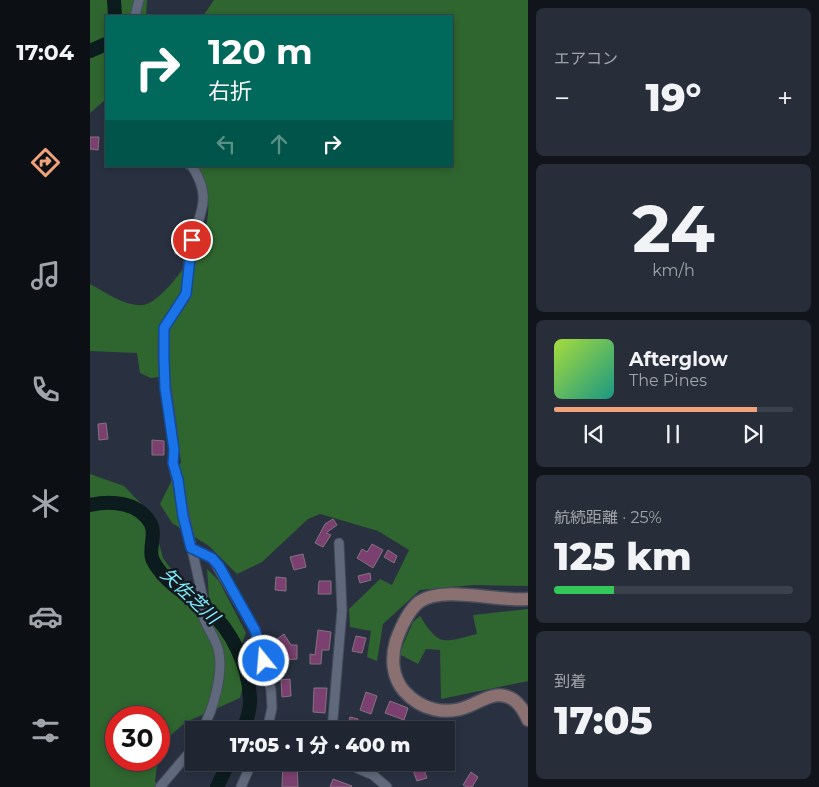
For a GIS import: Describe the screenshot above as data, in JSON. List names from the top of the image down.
{
  "water": ["矢佐芝川"],
  "page": {
    "tabs": "17:04",
    "tile": [
      "エアコン",
      ["24", "km/h"],
      ["航続距離 · 25%", "125 km"],
      ["到着", "17:05"]
    ],
    "turn": ["120 m", "右折"],
    "heat": ["−", "19°", "+"],
    "song": ["Afterglow", "The Pines"],
    "limit": "30",
    "trip": "17:05 · 1 分 · 400 m"
  }
}
